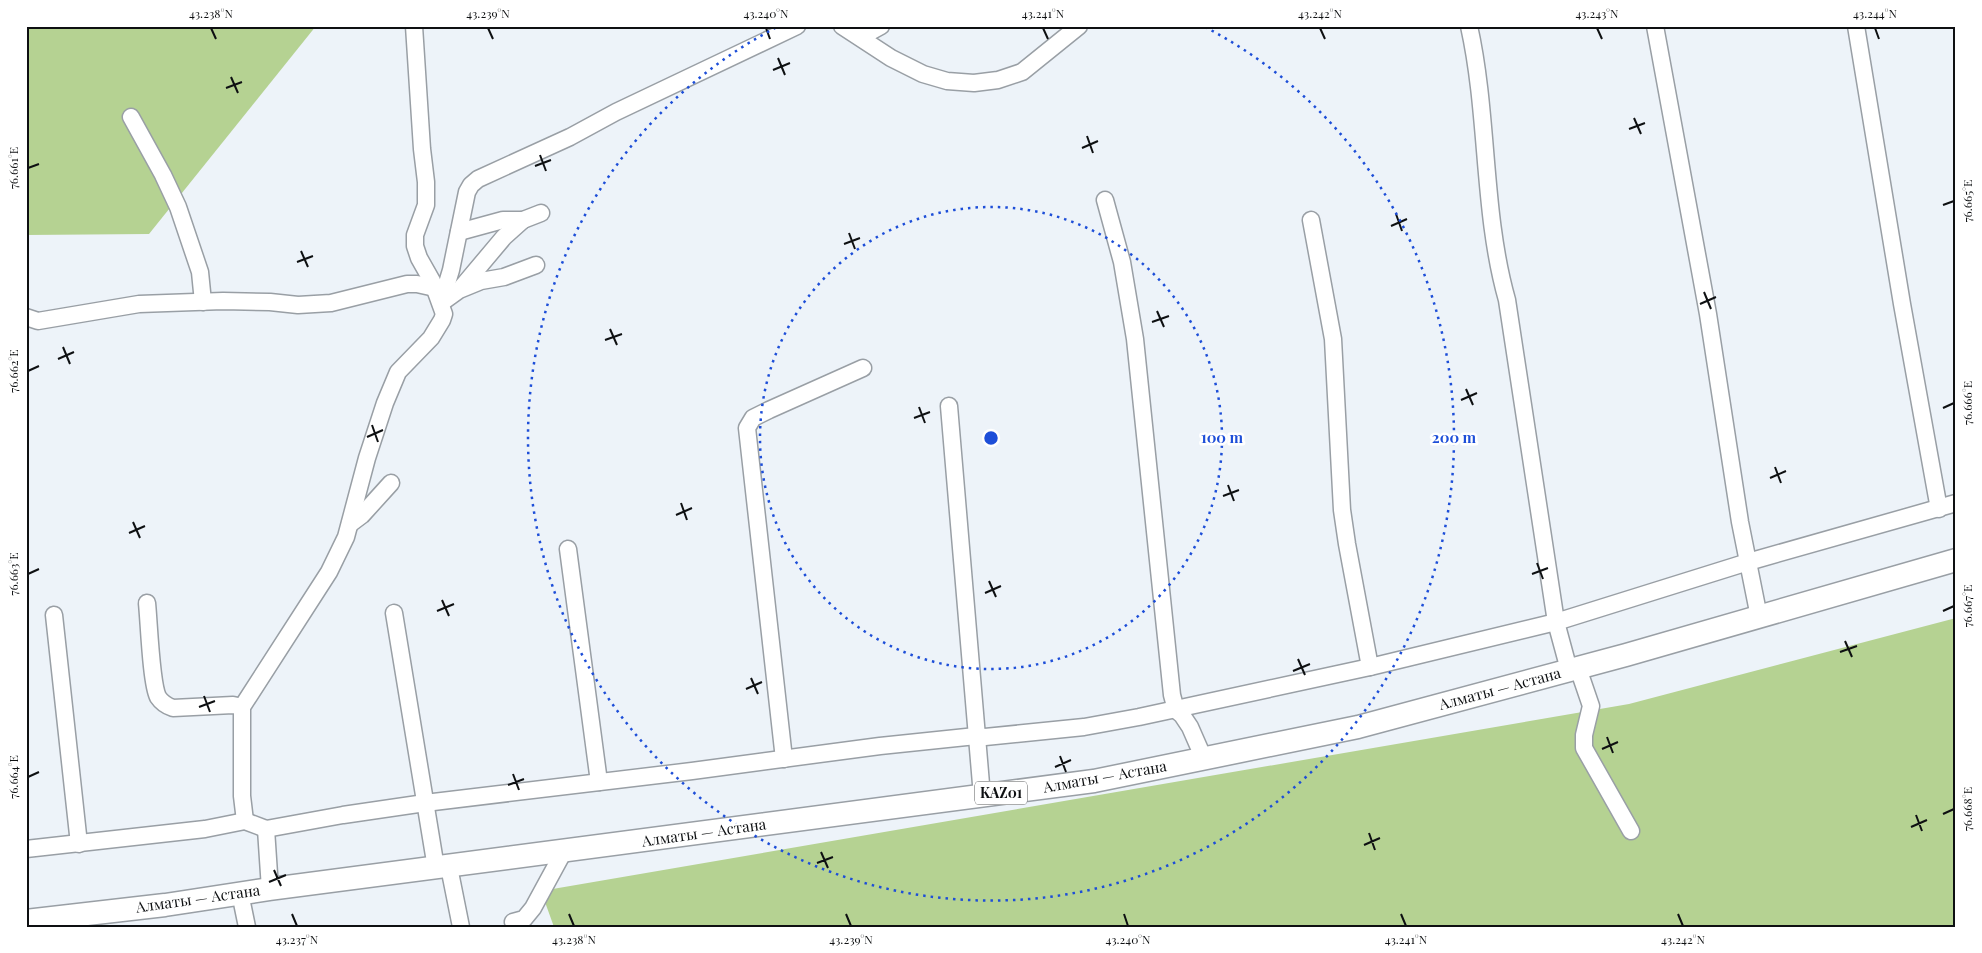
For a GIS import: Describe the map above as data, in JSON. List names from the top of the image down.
{
  "streets": {
    "highway": ["Алматы — Астана", "KАZ01"]
  },
  "coordinates": [
    "43.238°N",
    "43.239°N",
    "43.240°N",
    "43.241°N",
    "43.242°N",
    "43.243°N",
    "43.244°N",
    "76.661°E",
    "76.665°E",
    "76.662°E",
    "76.666°E",
    "76.663°E",
    "76.667°E",
    "76.664°E",
    "76.668°E",
    "43.237°N"
  ],
  "rings": ["100 m", "200 m"]
}
